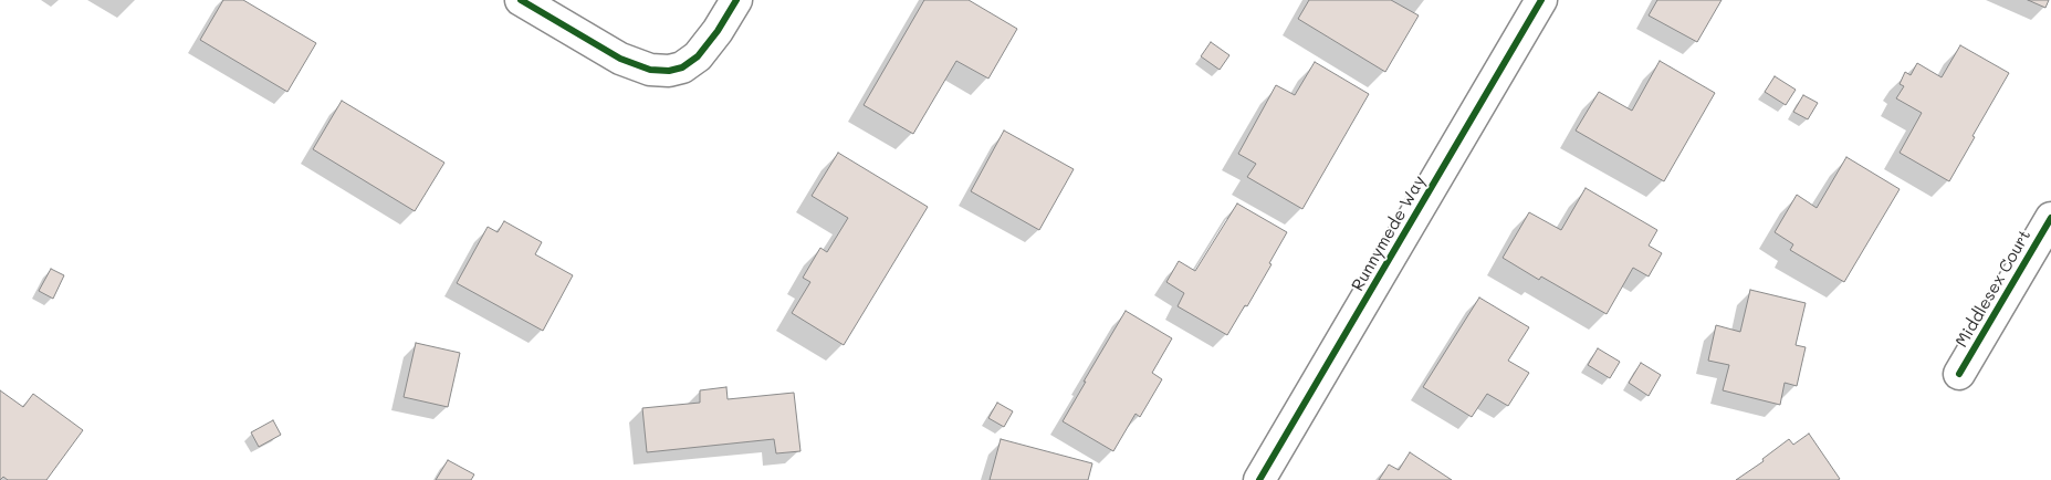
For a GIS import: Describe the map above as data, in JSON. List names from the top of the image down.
{
  "streets": {
    "street": ["Runnymede Way", "Middlesex Court"]
  }
}
